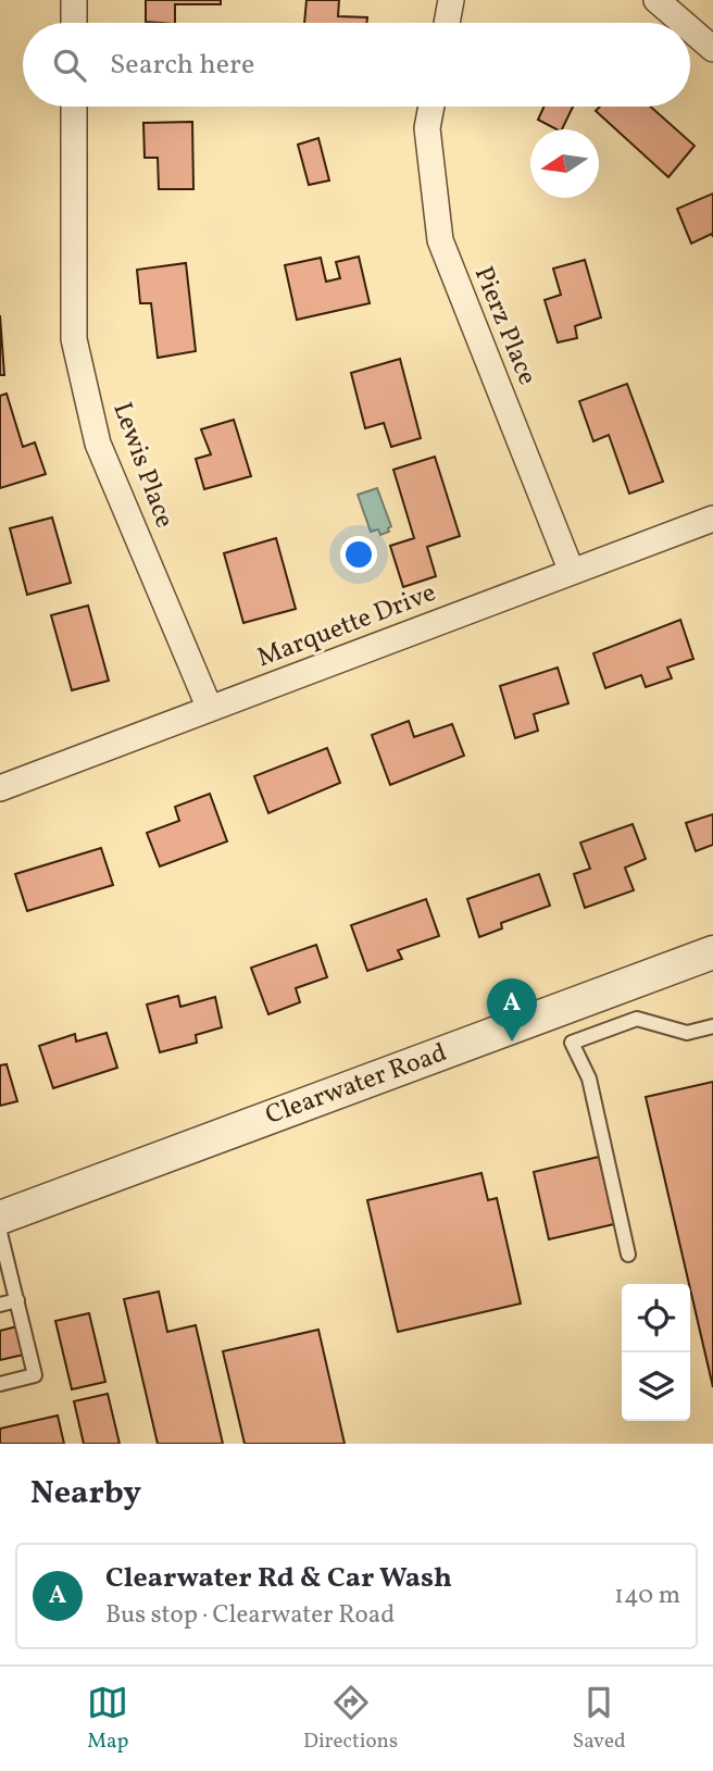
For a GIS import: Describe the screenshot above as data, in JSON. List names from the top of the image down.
{
  "streets": {
    "street": [
      "Pierz Place",
      "Lewis Place",
      "Marquette Drive",
      "Clearwater Road"
    ]
  },
  "crossings": [
    ["Pierz Place", "Marquette Drive"],
    ["Lewis Place", "Marquette Drive"]
  ],
  "north": "left",
  "page": {
    "search": "Search here",
    "pins": "A",
    "heading": "Nearby",
    "list": [
      {
        "mark": "A",
        "name": "Clearwater Rd & Car Wash",
        "note": "Bus stop · Clearwater Road",
        "value": "140 m"
      }
    ],
    "nav": ["Map", "Directions", "Saved"]
  }
}
